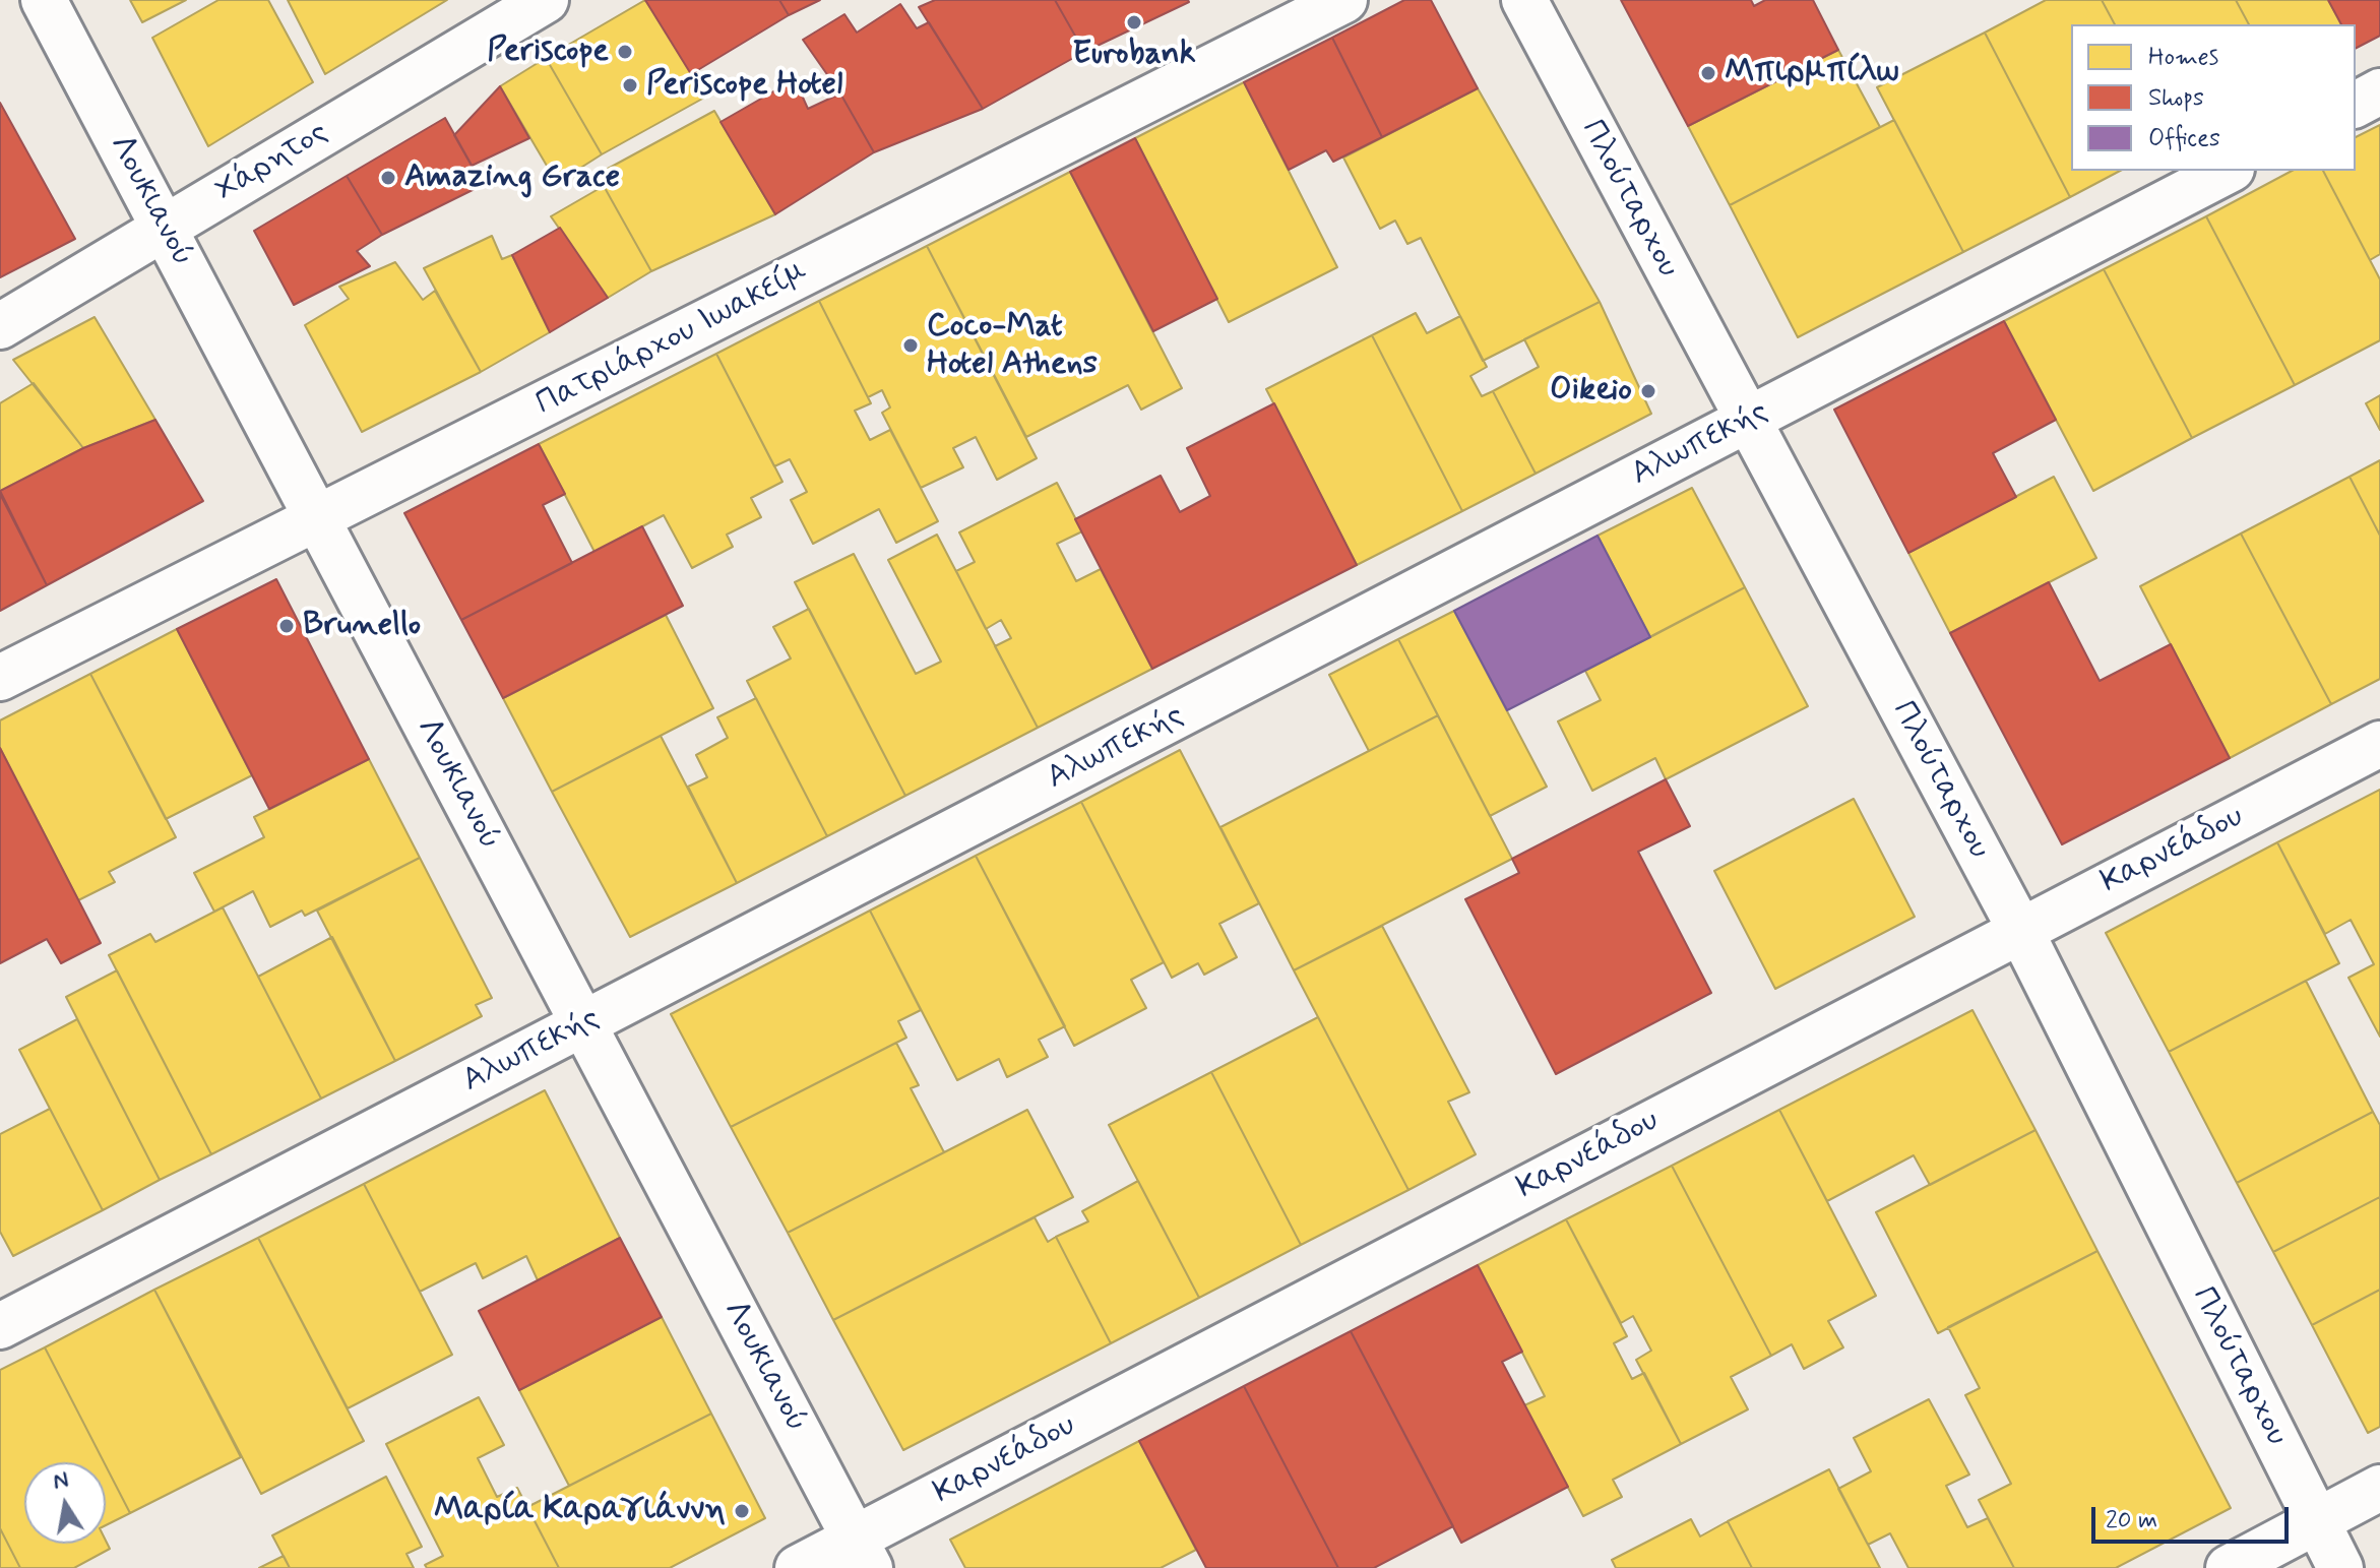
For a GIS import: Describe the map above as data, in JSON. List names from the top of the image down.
{
  "streets": {
    "street": [
      "Χάρητος",
      "Πλούταρχου",
      "Λουκιανού",
      "Πατριάρχου Ιωακείμ",
      "Αλωπεκής",
      "Καρνεάδου"
    ]
  },
  "crossings": [
    ["Χάρητος", "Λουκιανού"],
    ["Πλούταρχου", "Αλωπεκής"],
    ["Πλούταρχου", "Καρνεάδου"],
    ["Λουκιανού", "Πατριάρχου Ιωακείμ"],
    ["Λουκιανού", "Αλωπεκής"],
    ["Λουκιανού", "Καρνεάδου"]
  ],
  "places": [
    "Eurobank",
    "Periscope",
    "Μπιρμπίλω",
    "Periscope Hotel",
    "Amazing Grace",
    "Coco-Mat Hotel Athens",
    "Oikeio",
    "Brunello",
    "Μαρία Καραγιάννη"
  ],
  "legend": ["Homes", "Shops", "Offices"],
  "scale_bar": "20 m",
  "north": "top"
}
